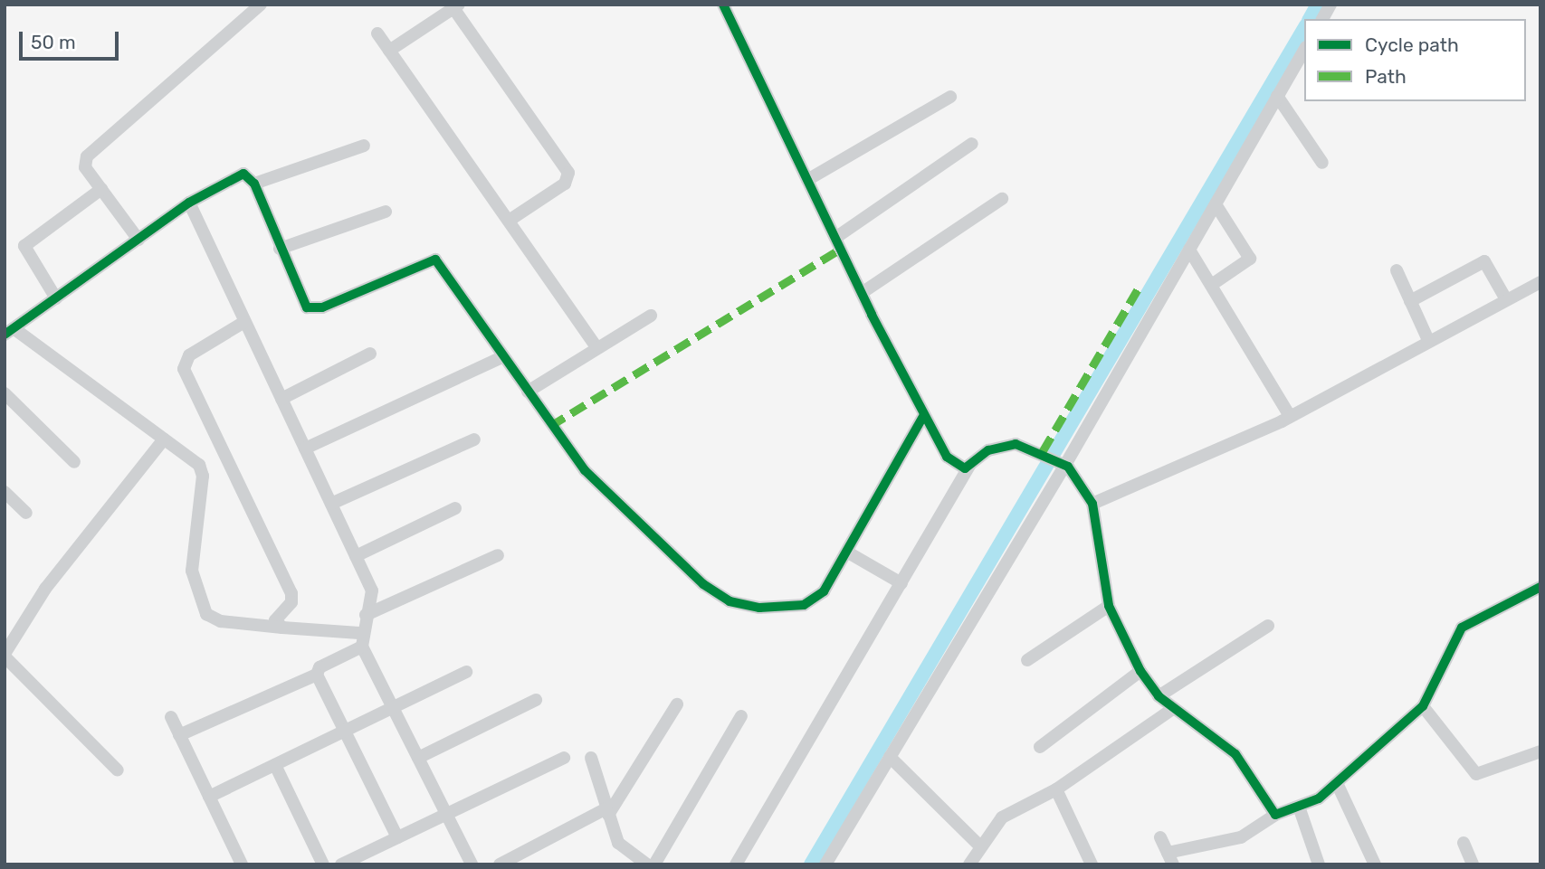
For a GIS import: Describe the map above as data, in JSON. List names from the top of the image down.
{
  "legend": ["Cycle path", "Path"],
  "scale_bar": "50 m"
}
